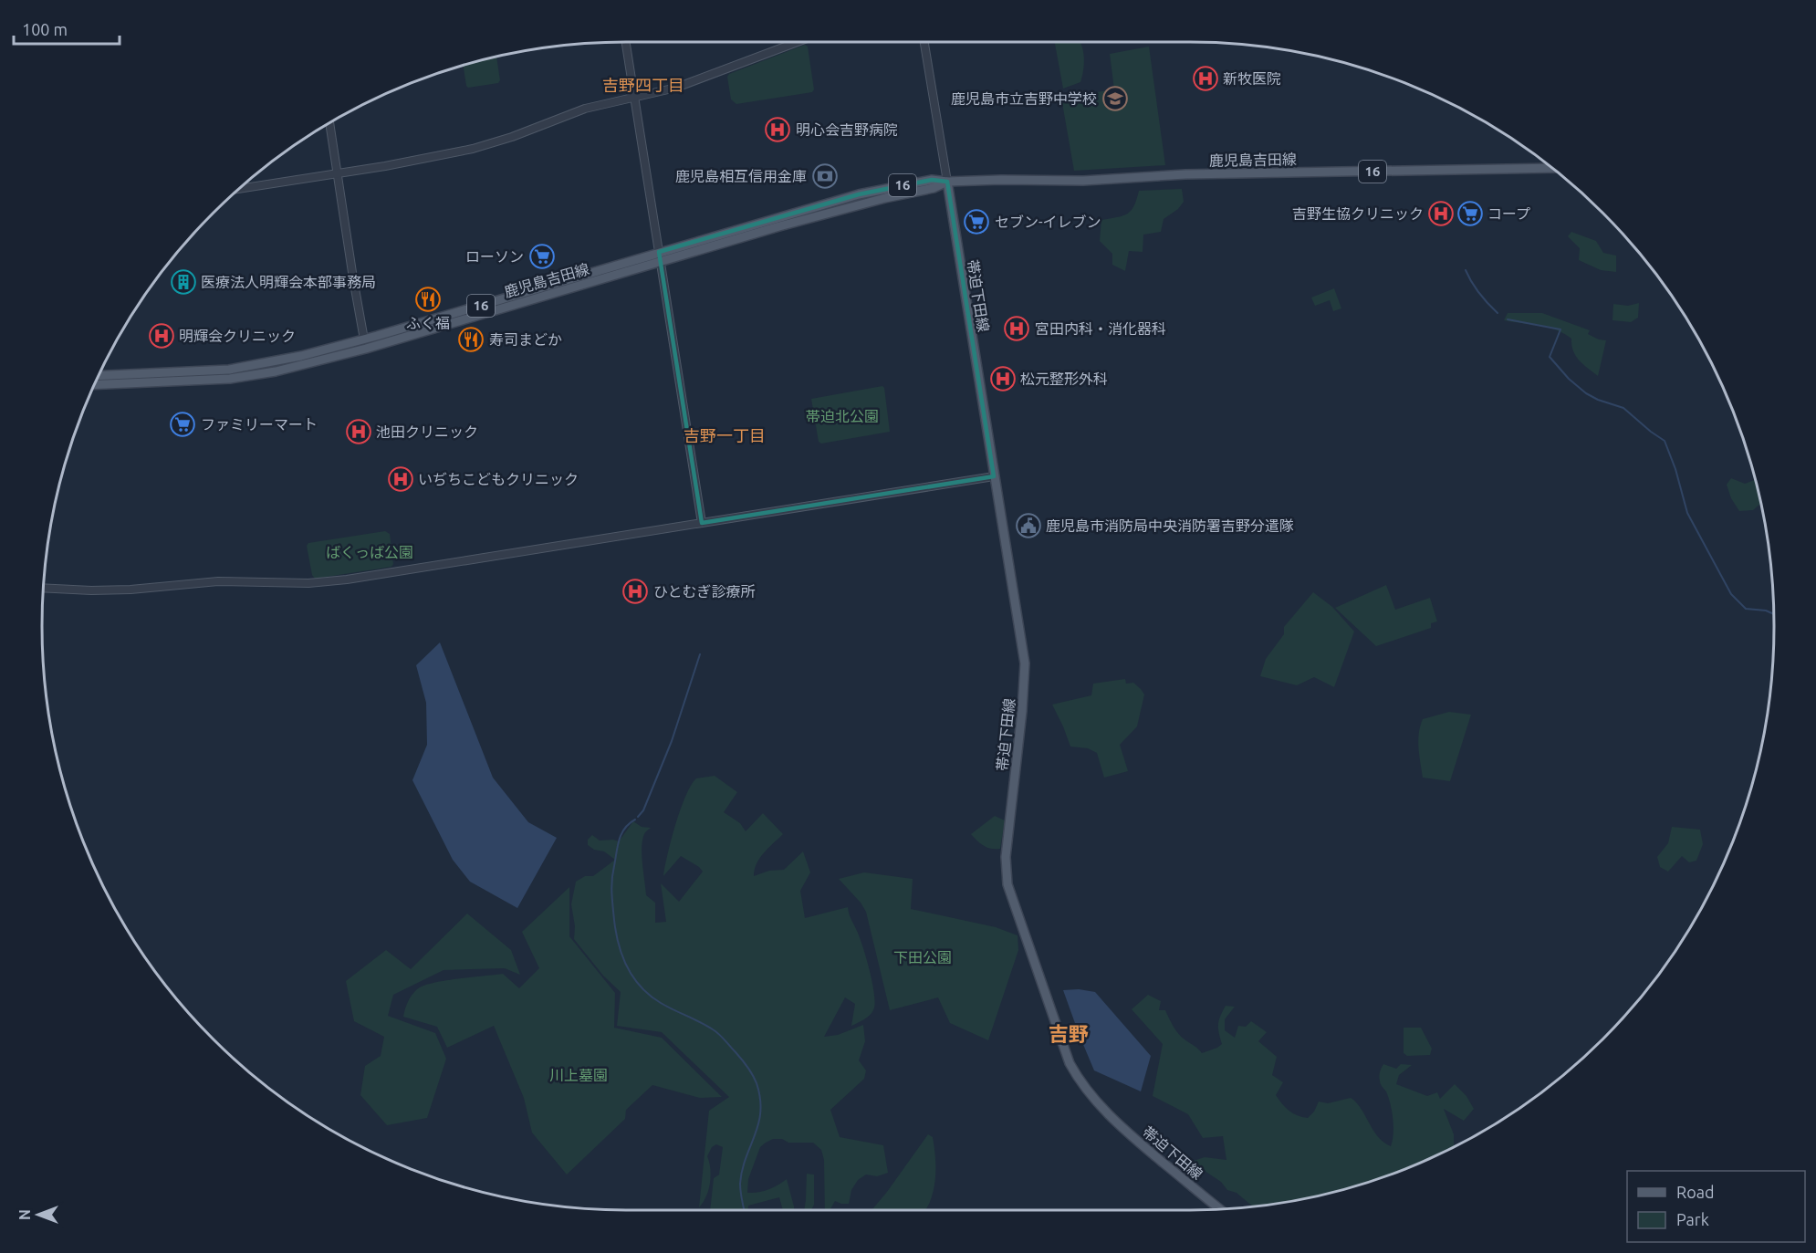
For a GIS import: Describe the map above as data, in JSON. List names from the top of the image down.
{
  "streets": {
    "main road": ["鹿児島吉田線", "16", "帯迫下田線"]
  },
  "crossings": [
    ["鹿児島吉田線", "帯迫下田線"]
  ],
  "districts": ["吉野四丁目", "吉野一丁目", "吉野"],
  "parks": [
    "帯迫北公園",
    "ばくっば公園",
    "下田公園",
    "川上墓園"
  ],
  "places": {
    "hospital": [
      "新牧医院",
      "明心会吉野病院",
      "吉野生協クリニック",
      "宮田内科・消化器科",
      "明輝会クリニック",
      "松元整形外科",
      "池田クリニック",
      "いぢちこどもクリニック",
      "ひとむぎ診療所"
    ],
    "school or university": ["鹿児島市立吉野中学校"],
    "bank": ["鹿児島相互信用金庫"],
    "supermarket": [
      "コープ",
      "セブン-イレブン",
      "ローソン",
      "ファミリーマート"
    ],
    "building": ["医療法人明輝会本部事務局"],
    "restaurant": ["ふく福", "寿司まどか"],
    "public building": ["鹿児島市消防局中央消防署吉野分遣隊"]
  },
  "legend": ["Road", "Park"],
  "scale_bar": "100 m",
  "north": "left"
}
